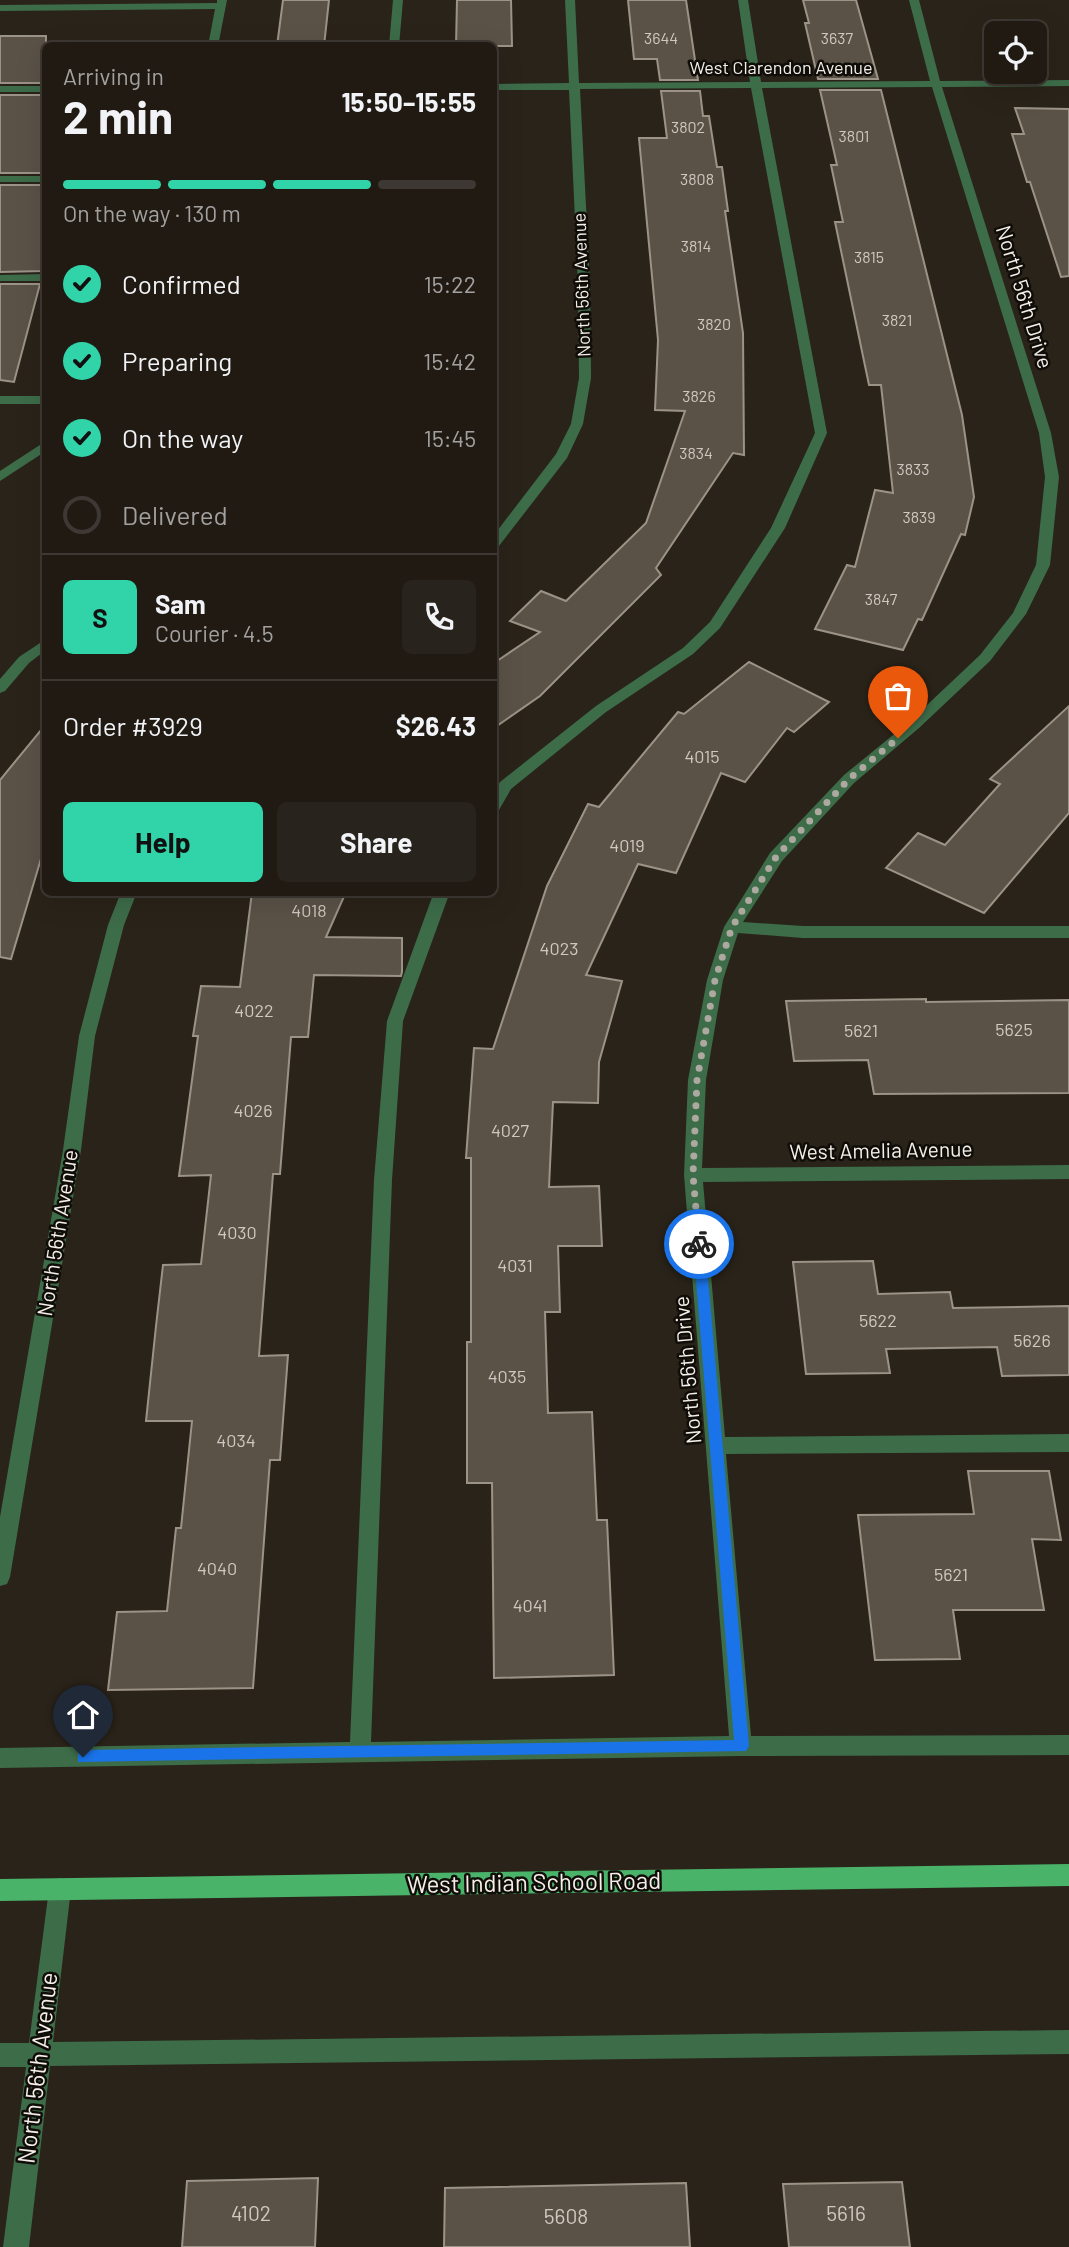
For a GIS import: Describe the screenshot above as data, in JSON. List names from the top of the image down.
{
  "streets": {
    "main road": ["West Indian School Road"],
    "street": [
      "West Clarendon Avenue",
      "North 56th Avenue",
      "North 56th Drive",
      "West Amelia Avenue"
    ]
  },
  "crossings": [
    ["West Clarendon Avenue", "North 56th Avenue"],
    ["West Clarendon Avenue", "North 56th Drive"],
    ["North 56th Avenue", "West Indian School Road"],
    ["North 56th Drive", "West Amelia Avenue"]
  ],
  "house_numbers": [
    "3644",
    "3637",
    "3802",
    "3801",
    "3808",
    "3814",
    "3815",
    "3821",
    "3820",
    "3826",
    "3834",
    "3833",
    "3839",
    "3847",
    "4015",
    "4019",
    "4018",
    "4023",
    "4022",
    "5625",
    "5621",
    "4026",
    "4027",
    "4030",
    "4031",
    "5622",
    "5626",
    "4035",
    "4034",
    "4040",
    "5621",
    "4041",
    "4102",
    "5616",
    "5608"
  ],
  "page": {
    "heading": ["2 min", "Arriving in", "15:50–15:55"],
    "panel": [
      "Sam",
      "Courier · 4.5",
      "Order #3929",
      "$26.43"
    ],
    "bar": "On the way · 130 m",
    "list": [
      ["Confirmed", "15:22"],
      ["Preparing", "15:42"],
      ["On the way", "15:45"],
      "Delivered"
    ],
    "round": "S",
    "buttons": ["Help", "Share"]
  }
}
